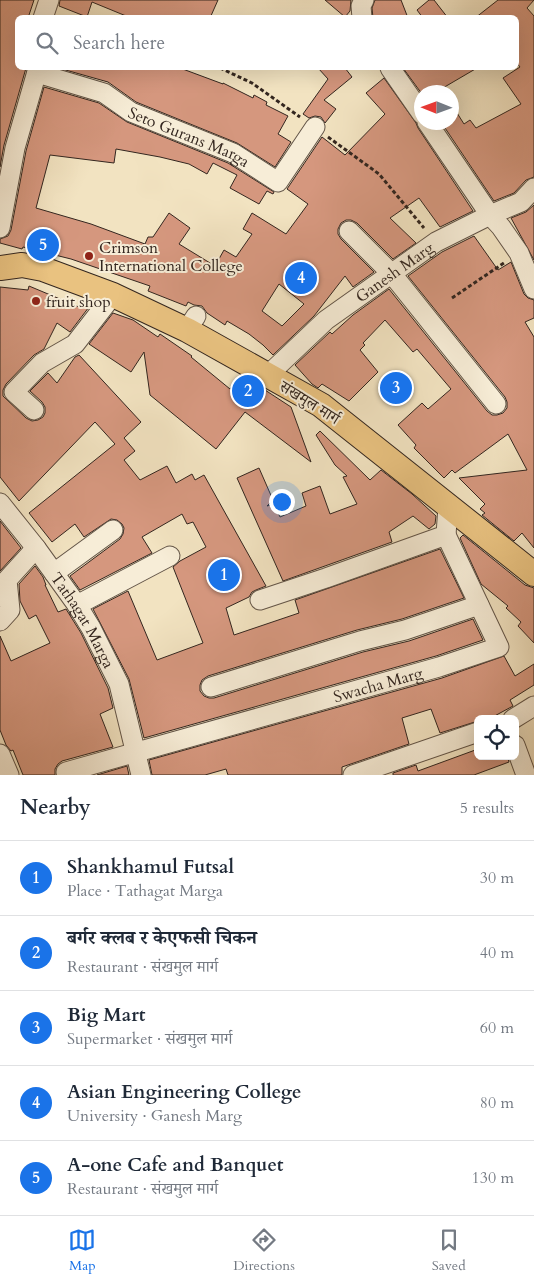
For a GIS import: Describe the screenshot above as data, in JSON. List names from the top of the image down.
{
  "streets": {
    "main road": ["संखमुल मार्ग"],
    "street": [
      "Seto Gurans Marga",
      "Ganesh Marg",
      "Tathagat Marga",
      "Swacha Marg"
    ]
  },
  "crossings": [
    ["Ganesh Marg", "संखमुल मार्ग"],
    ["Tathagat Marga", "Swacha Marg"]
  ],
  "places": ["Crimson International College", "fruit shop"],
  "north": "left",
  "page": {
    "search": "Search here",
    "pins": [
      "5",
      "4",
      "3",
      "2",
      "1"
    ],
    "heading": ["Nearby", "5 results"],
    "list": [
      {
        "mark": "1",
        "name": "Shankhamul Futsal",
        "note": "Place · Tathagat Marga",
        "value": "30 m"
      },
      {
        "mark": "2",
        "name": "बर्गर क्लब र केएफसी चिकन",
        "note": "Restaurant · संखमुल मार्ग",
        "value": "40 m"
      },
      {
        "mark": "3",
        "name": "Big Mart",
        "note": "Supermarket · संखमुल मार्ग",
        "value": "60 m"
      },
      {
        "mark": "4",
        "name": "Asian Engineering College",
        "note": "University · Ganesh Marg",
        "value": "80 m"
      },
      {
        "mark": "5",
        "name": "A-one Cafe and Banquet",
        "note": "Restaurant · संखमुल मार्ग",
        "value": "130 m"
      }
    ],
    "nav": ["Map", "Directions", "Saved"]
  }
}
